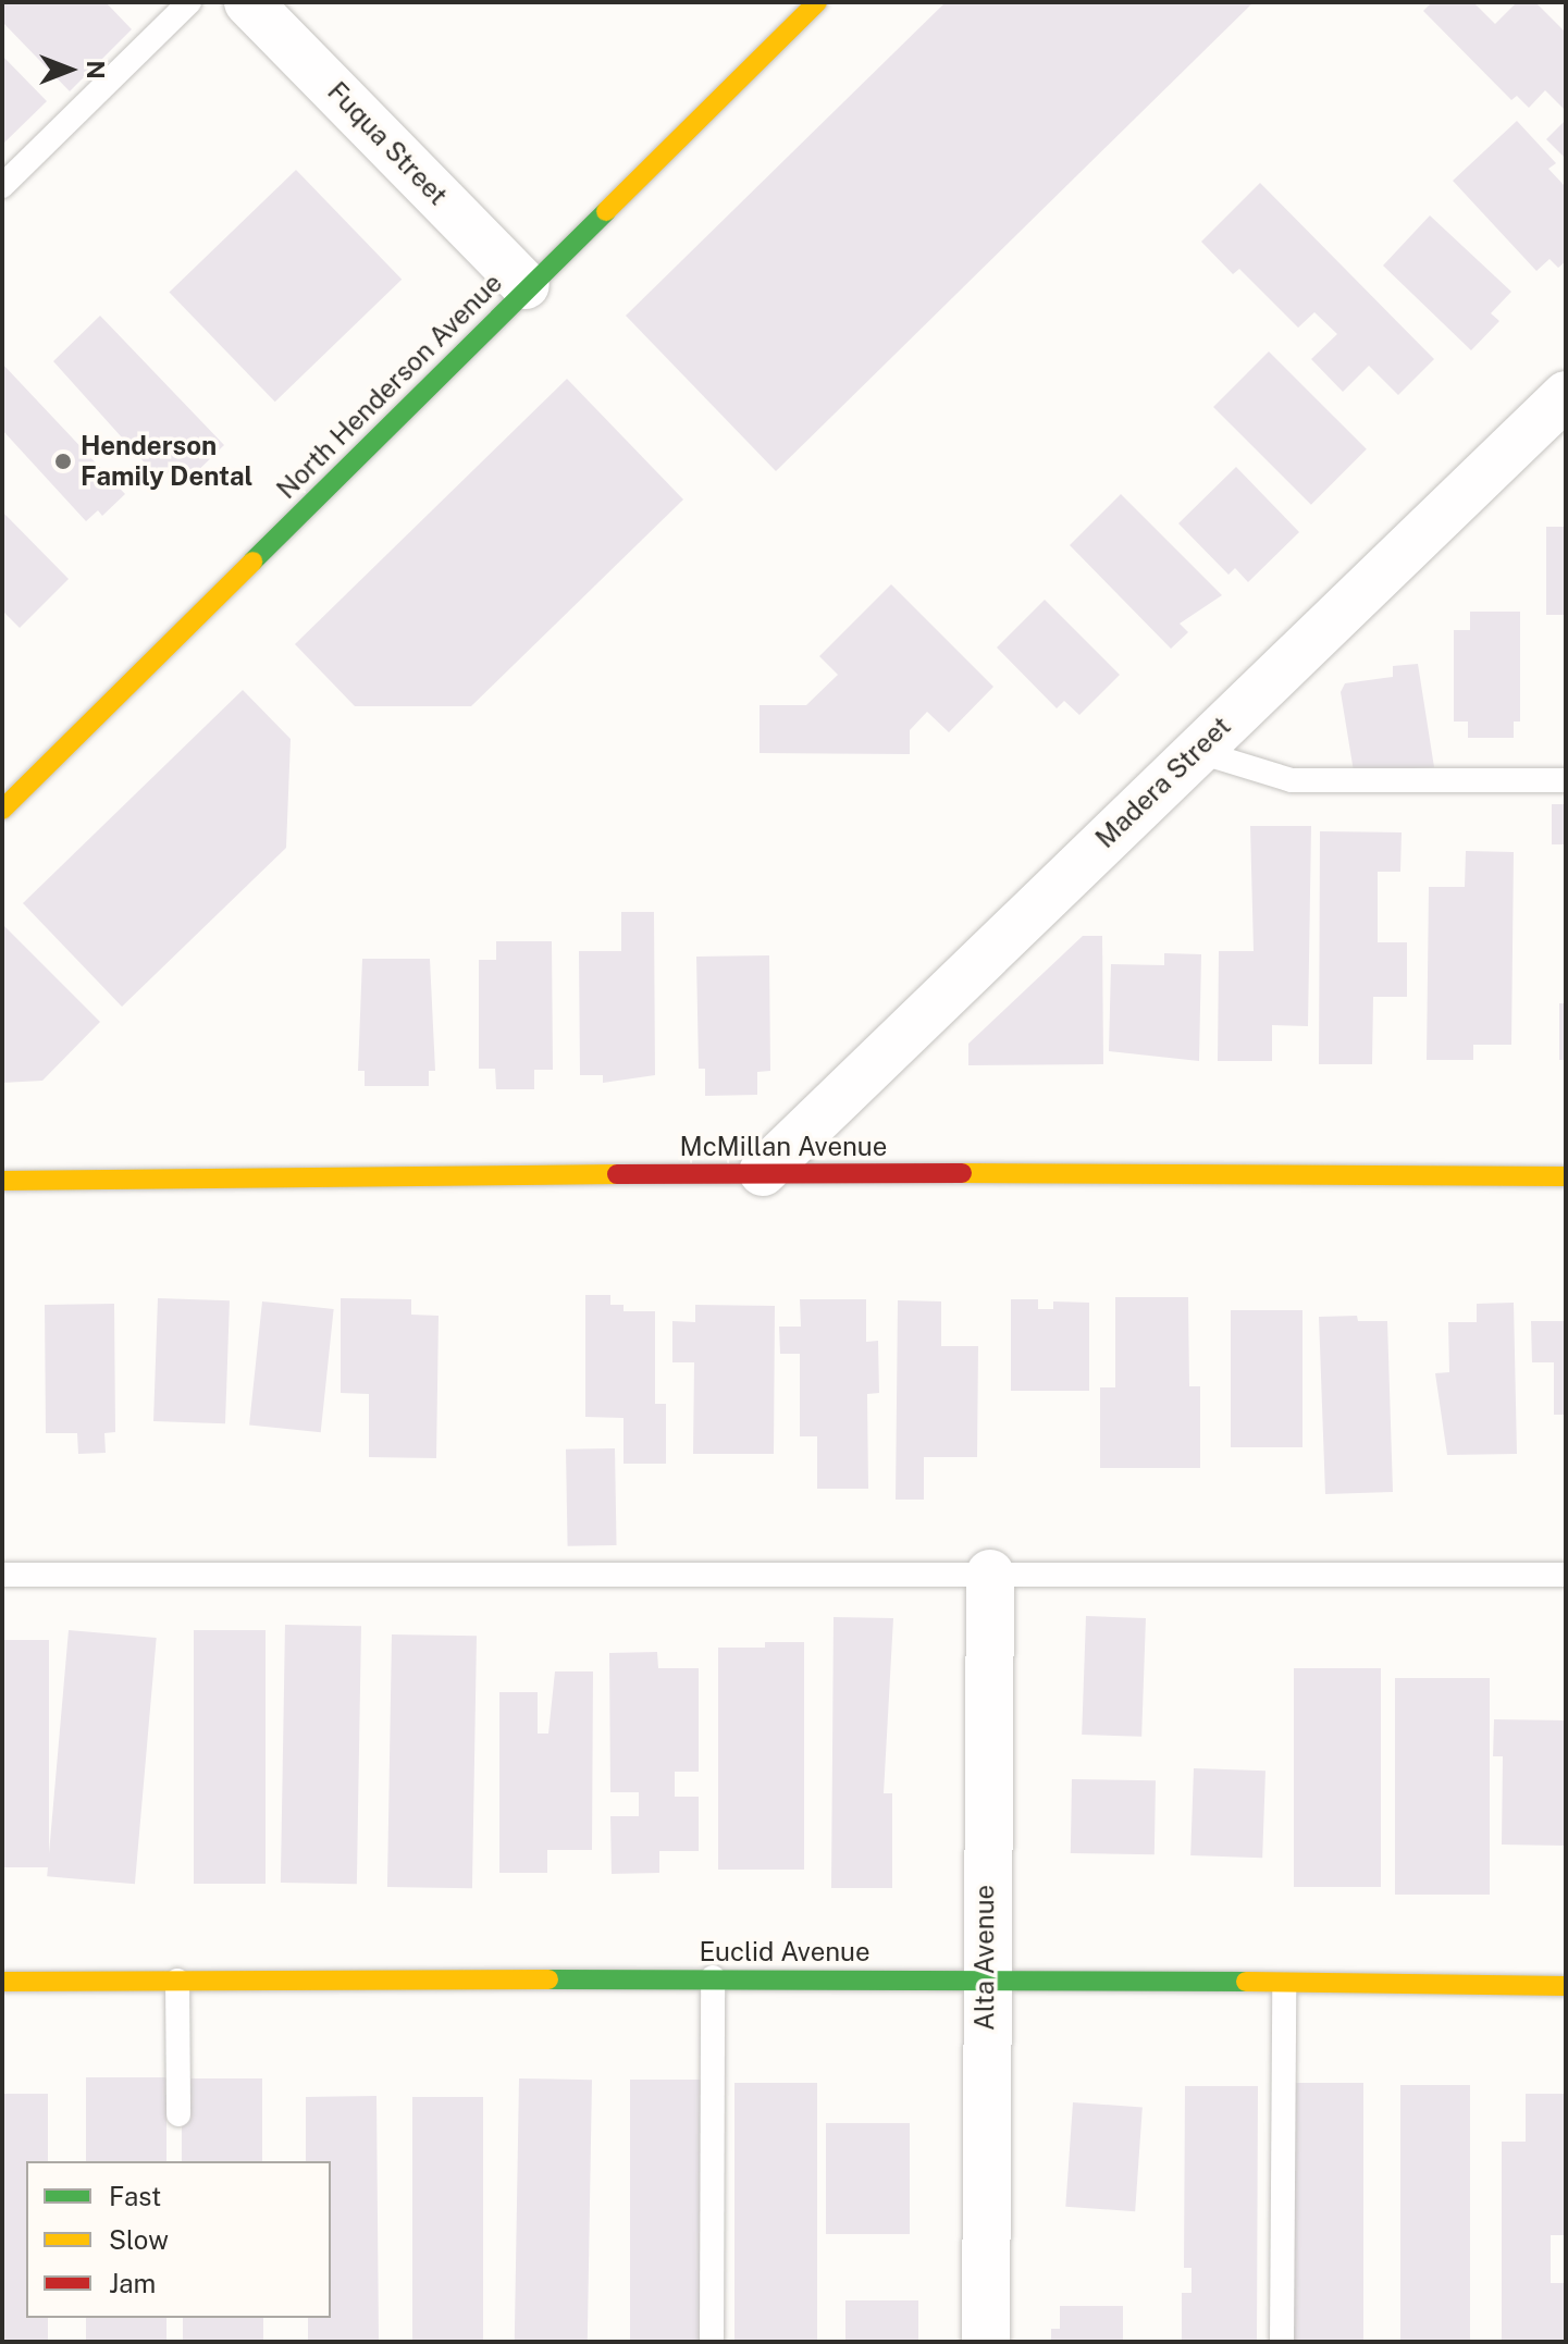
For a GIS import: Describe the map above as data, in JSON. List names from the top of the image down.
{
  "streets": {
    "street": [
      "Fuqua Street",
      "North Henderson Avenue",
      "Madera Street",
      "McMillan Avenue",
      "Euclid Avenue",
      "Alta Avenue"
    ]
  },
  "crossings": [
    ["Fuqua Street", "North Henderson Avenue"],
    ["Madera Street", "McMillan Avenue"],
    ["Euclid Avenue", "Alta Avenue"]
  ],
  "places": ["Henderson Family Dental"],
  "legend": ["Fast", "Slow", "Jam"],
  "north": "right"
}
